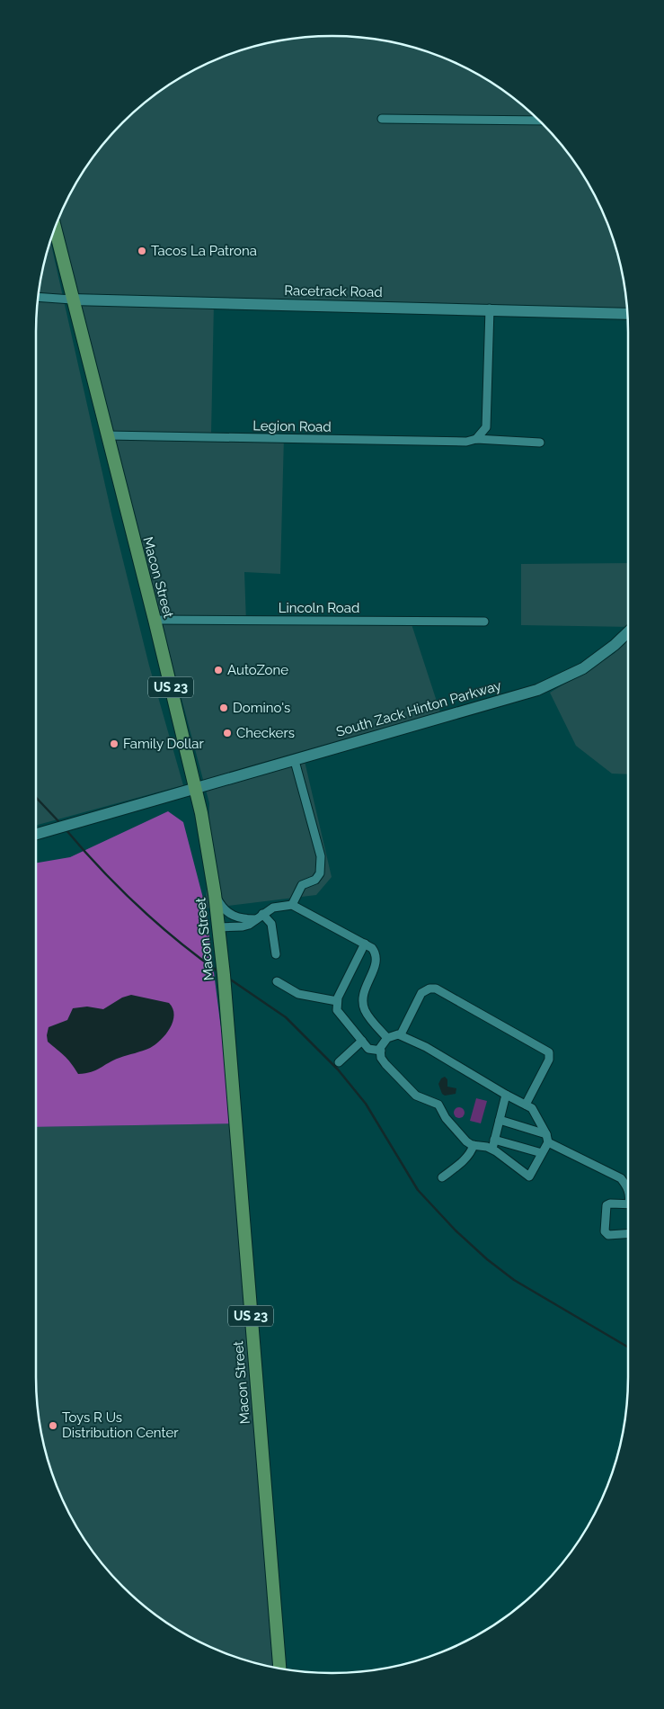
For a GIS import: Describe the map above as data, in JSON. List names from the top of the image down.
{
  "streets": {
    "main road": [
      "Racetrack Road",
      "Macon Street",
      "US 23",
      "South Zack Hinton Parkway"
    ],
    "street": ["Legion Road", "Lincoln Road"]
  },
  "crossings": [
    ["Racetrack Road", "Macon Street"],
    ["Legion Road", "Macon Street"],
    ["Macon Street", "Lincoln Road"],
    ["Macon Street", "South Zack Hinton Parkway"]
  ],
  "places": [
    "Tacos La Patrona",
    "AutoZone",
    "Domino's",
    "Checkers",
    "Family Dollar",
    "Toys R Us Distribution Center"
  ]
}
